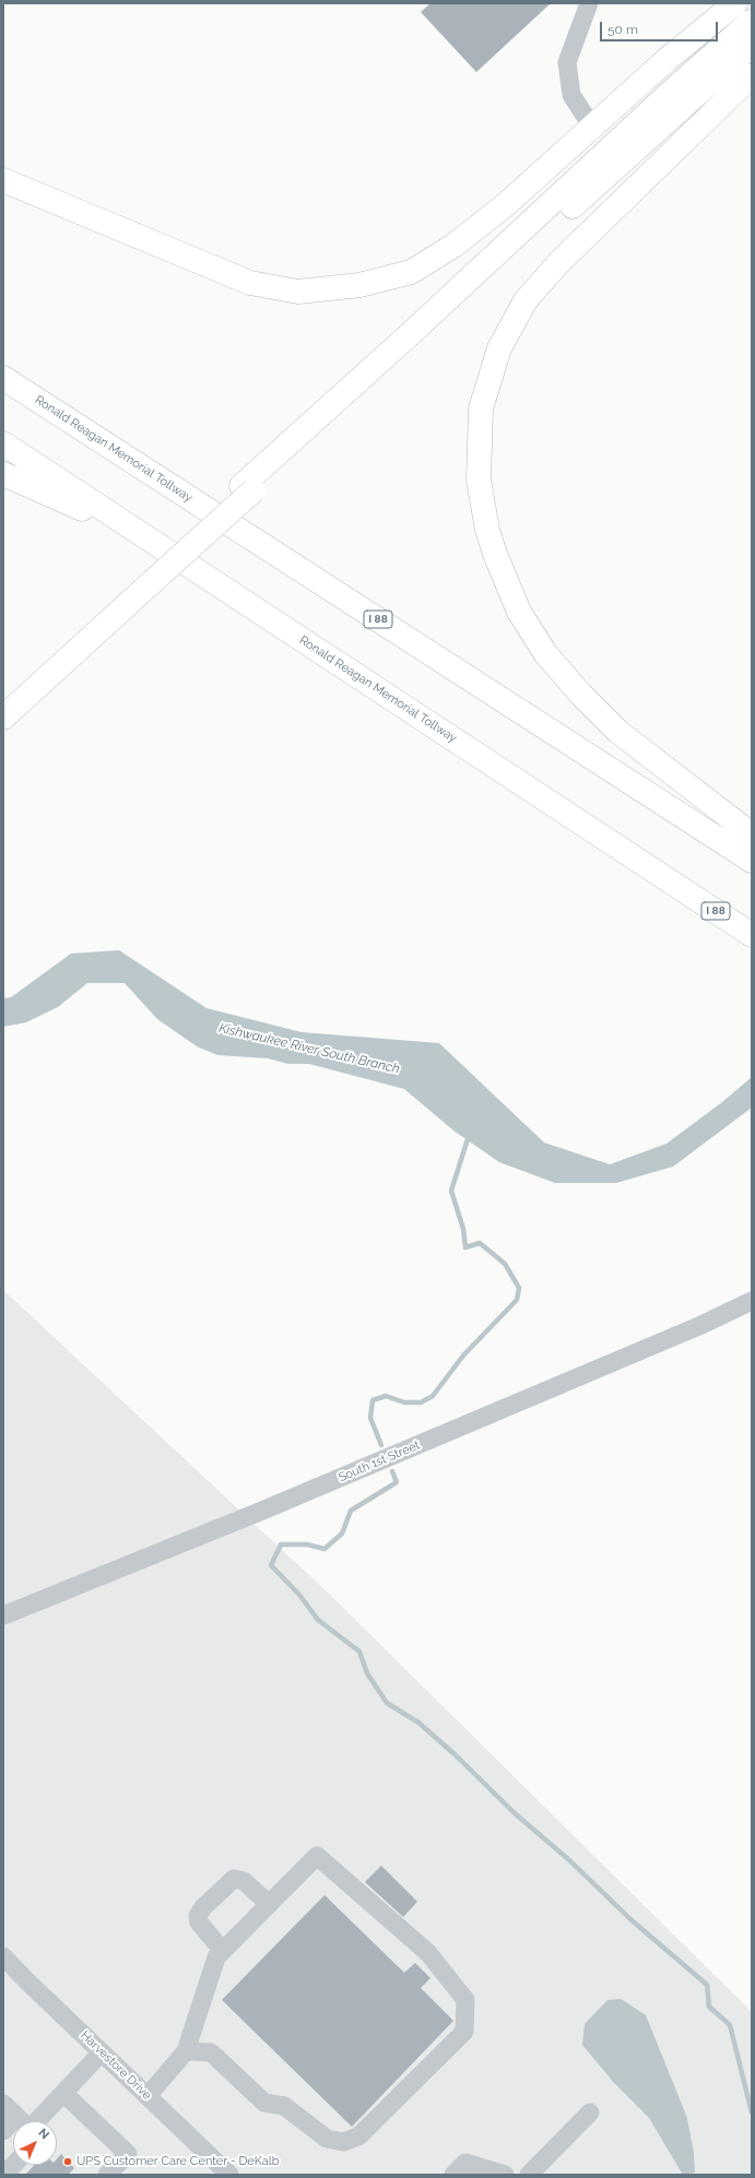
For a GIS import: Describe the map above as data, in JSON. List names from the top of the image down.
{
  "streets": {
    "highway": ["Ronald Reagan Memorial Tollway", "I 88"],
    "street": ["South 1st Street", "Harvestore Drive"]
  },
  "water": ["Kishwaukee River South Branch"],
  "places": ["UPS Customer Care Center - DeKalb"],
  "scale_bar": "50 m",
  "north": "top right"
}
